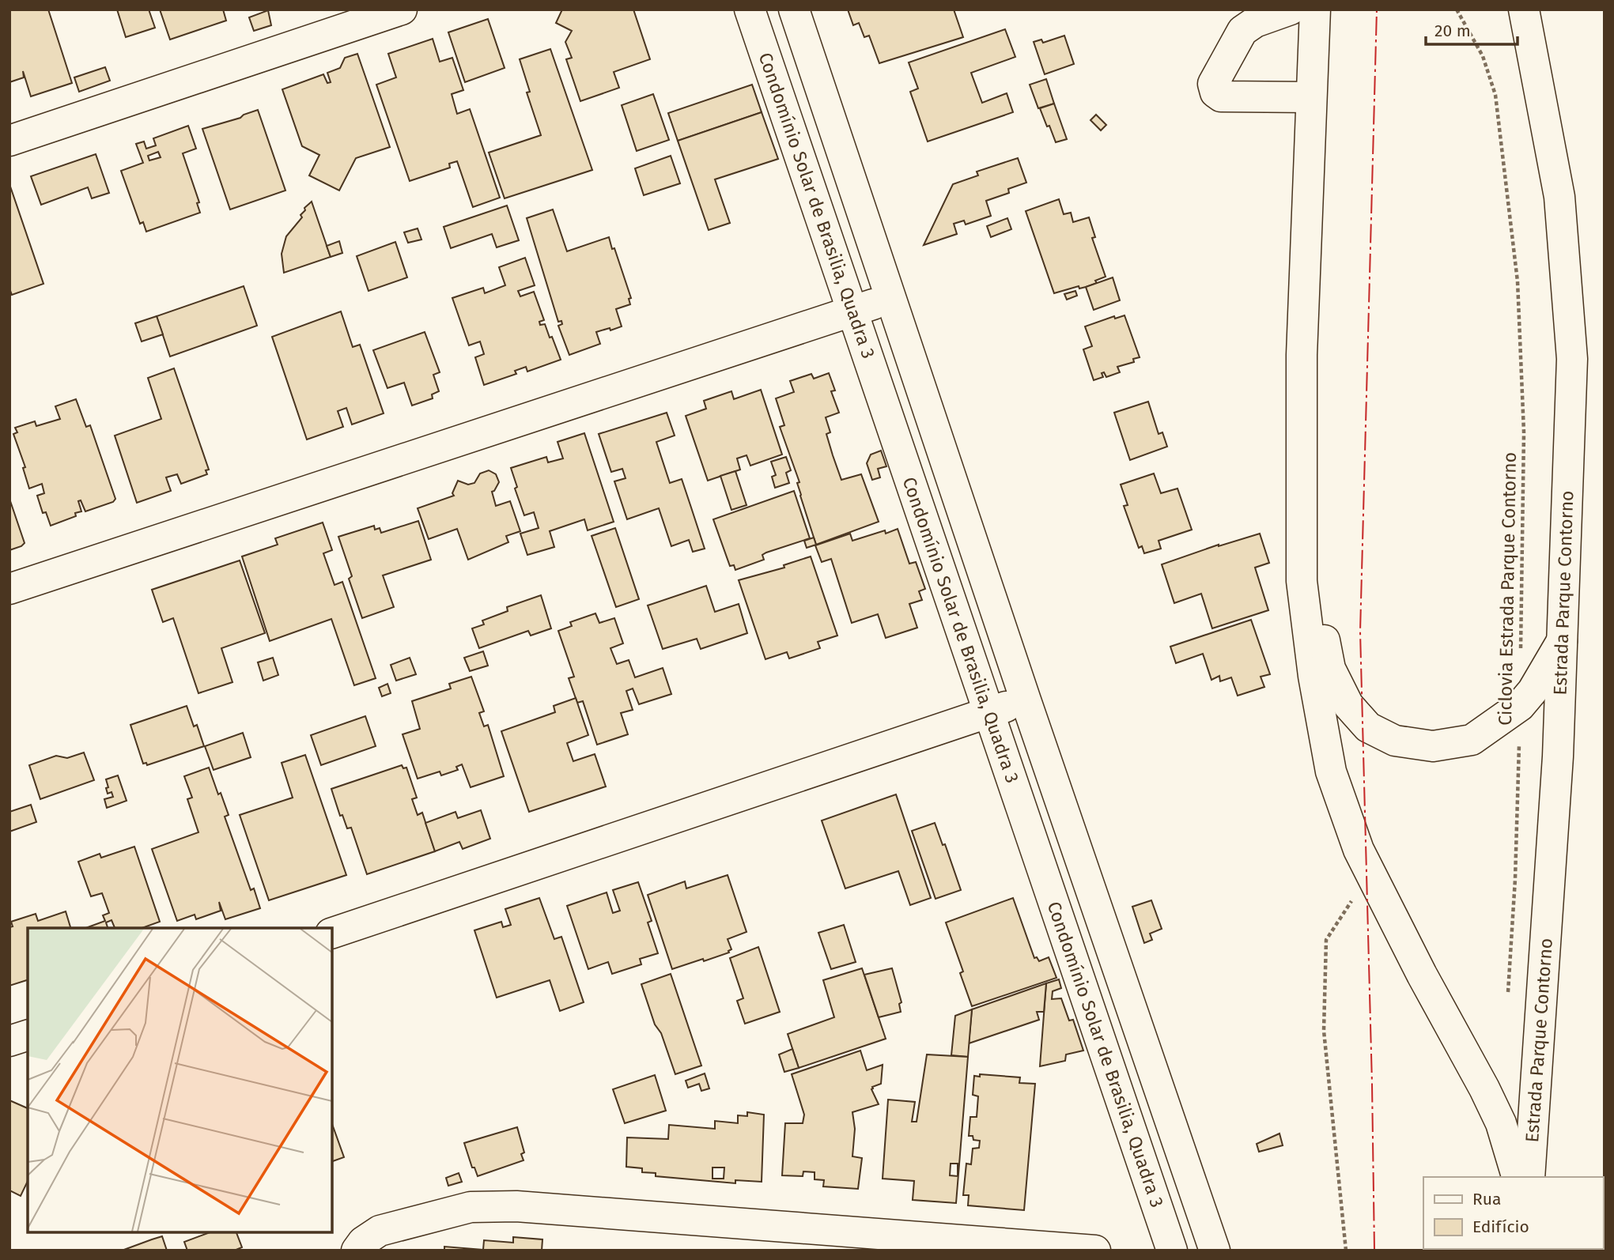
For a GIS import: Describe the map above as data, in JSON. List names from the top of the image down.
{
  "streets": {
    "street": ["Condomínio Solar de Brasilia, Quadra 3", "Estrada Parque Contorno"],
    "path": ["Ciclovia Estrada Parque Contorno"]
  },
  "legend": ["Rua", "Edifício"],
  "scale_bar": "20 m"
}
